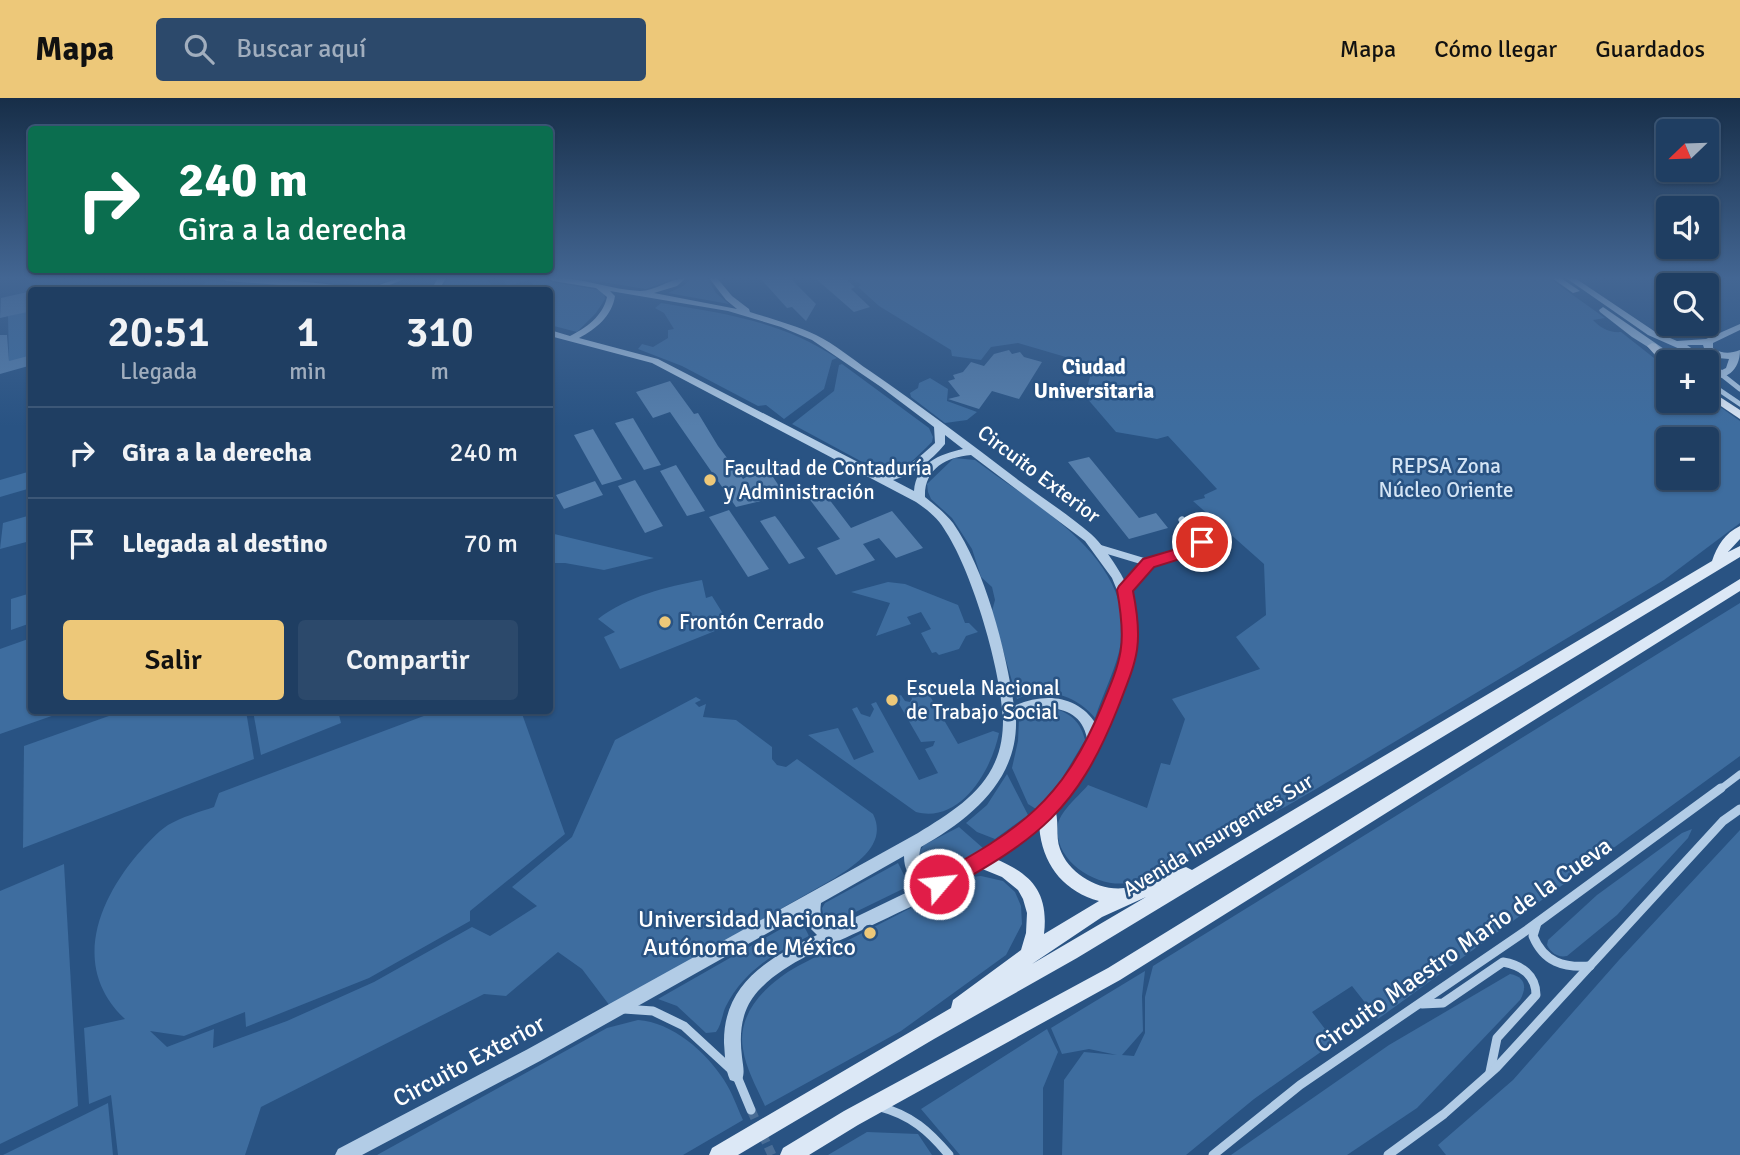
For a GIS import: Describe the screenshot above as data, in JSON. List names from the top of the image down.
{
  "streets": {
    "main road": ["Avenida Insurgentes Sur"],
    "street": ["Circuito Exterior", "Circuito Maestro Mario de la Cueva"]
  },
  "districts": ["Ciudad Universitaria"],
  "parks": ["REPSA Zona Núcleo Oriente"],
  "places": [
    "Facultad de Contaduría y Administración",
    "Frontón Cerrado",
    "Escuela Nacional de Trabajo Social",
    "Universidad Nacional Autónoma de México"
  ],
  "north": "bottom left",
  "page": {
    "header": "Mapa",
    "search": "Buscar aquí",
    "nav": ["Mapa", "Cómo llegar", "Guardados"],
    "map_buttons": ["+", "−"],
    "turn": ["240 m", "Gira a la derecha"],
    "eta": [
      "20:51",
      "Llegada",
      "1",
      "min",
      "310",
      "m"
    ],
    "list": [
      {
        "name": "Gira a la derecha",
        "value": "240 m"
      },
      {
        "name": "Llegada al destino",
        "value": "70 m"
      }
    ],
    "buttons": ["Salir", "Compartir"]
  }
}
